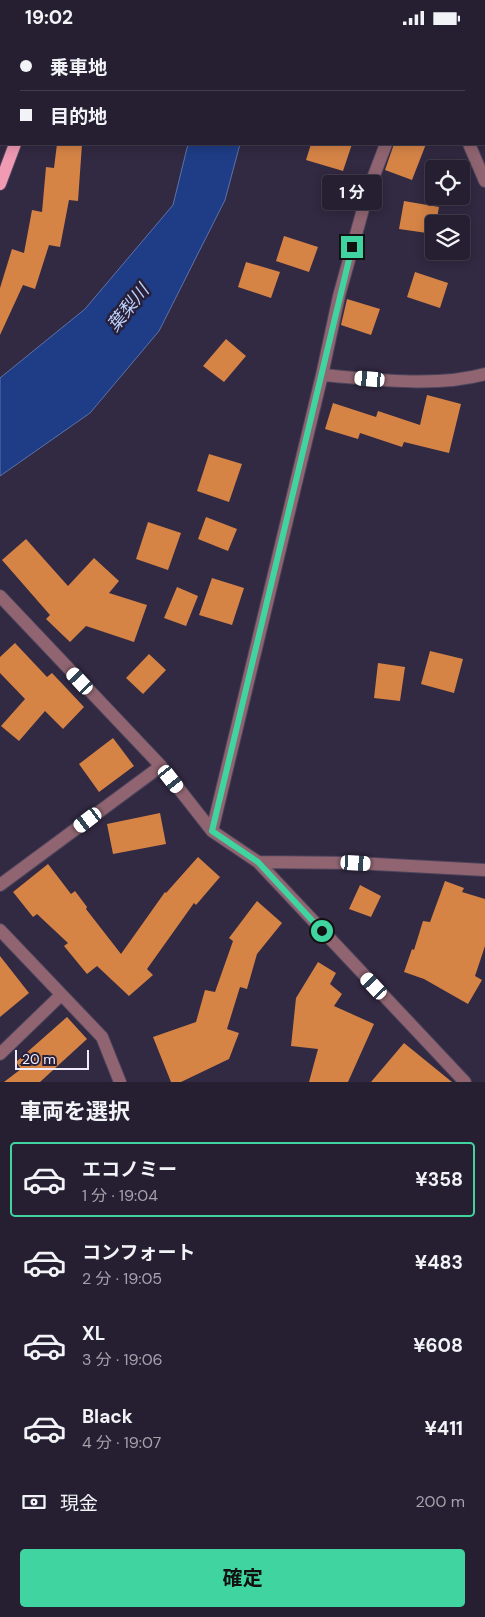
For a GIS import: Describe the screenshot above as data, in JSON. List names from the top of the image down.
{
  "water": ["葉梨川"],
  "scale_bar": "20 m",
  "page": {
    "status": "19:02",
    "banner": ["乗車地", "目的地"],
    "bubble": "1 分",
    "scale": "20 m",
    "heading": "車両を選択",
    "list": [
      {
        "name": "エコノミー",
        "note": "1 分 · 19:04",
        "value": "¥358"
      },
      {
        "name": "コンフォート",
        "note": "2 分 · 19:05",
        "value": "¥483"
      },
      {
        "name": "XL",
        "note": "3 分 · 19:06",
        "value": "¥608"
      },
      {
        "name": "Black",
        "note": "4 分 · 19:07",
        "value": "¥411"
      }
    ],
    "pay": ["現金", "200 m"],
    "buttons": "確定"
  }
}
